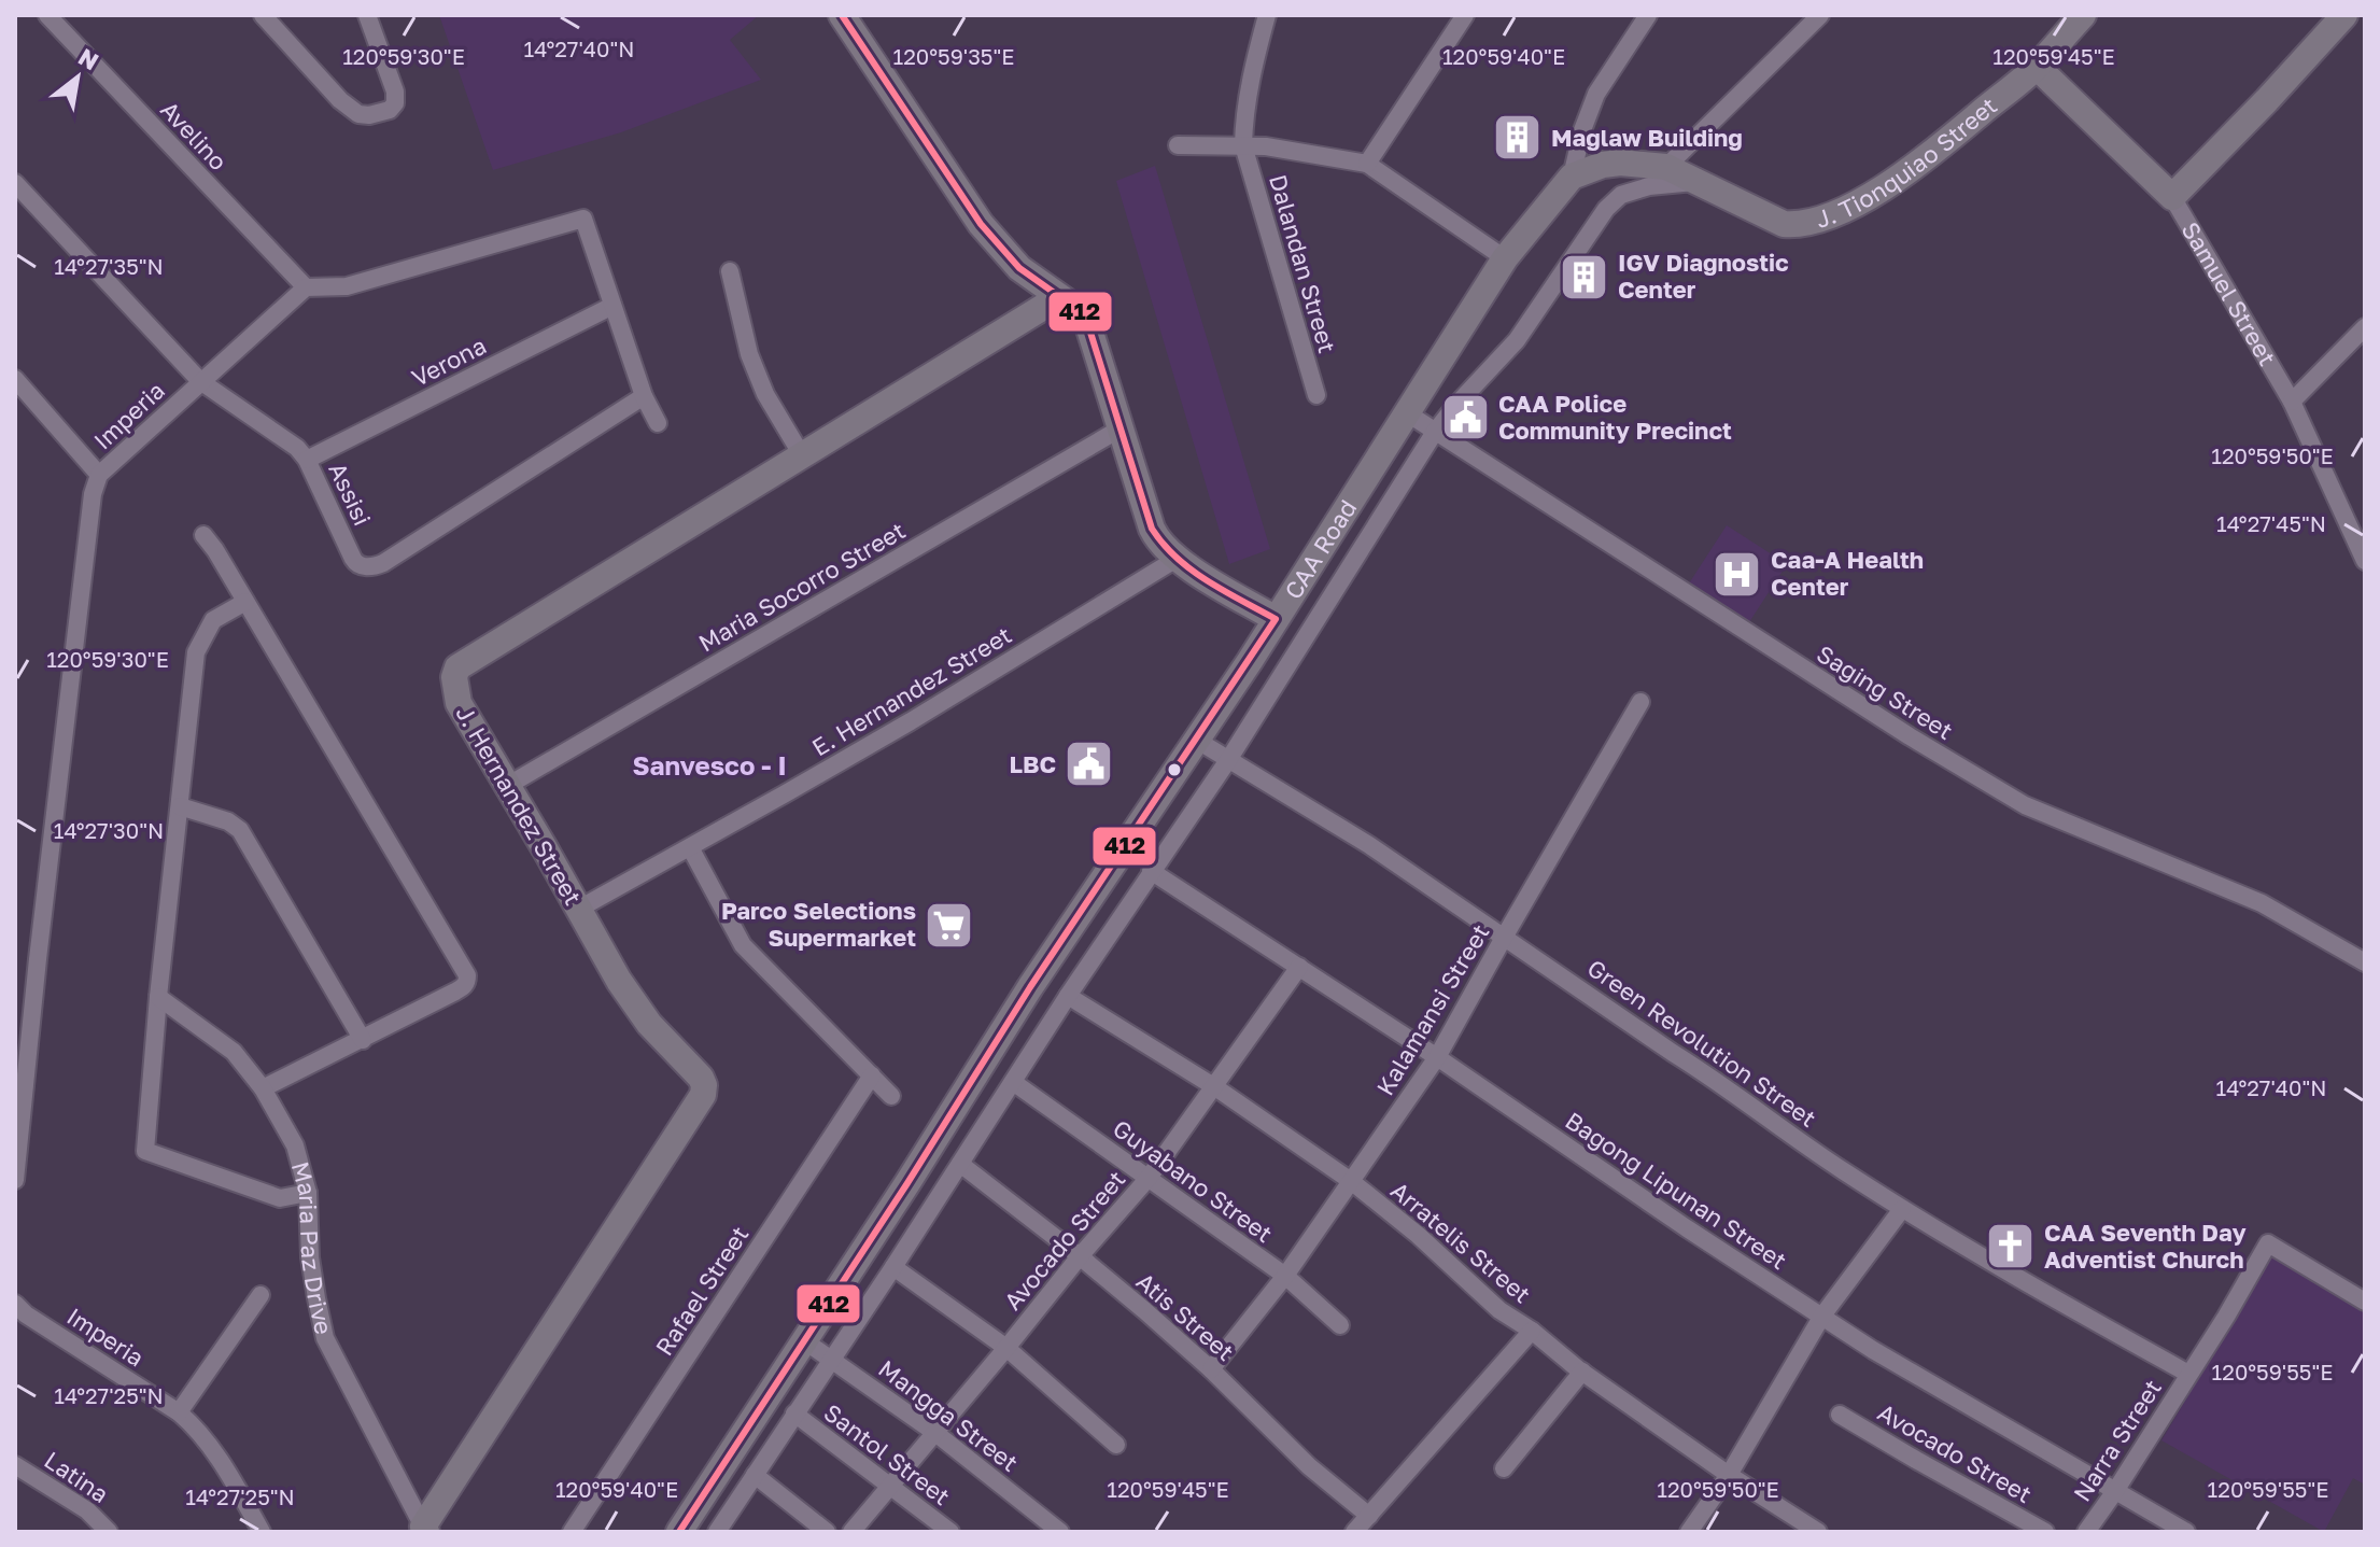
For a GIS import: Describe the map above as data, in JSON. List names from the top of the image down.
{
  "streets": {
    "main road": [
      "J. Tionquiao Street",
      "Samuel Street",
      "CAA Road",
      "J. Hernandez Street"
    ],
    "street": [
      "Avelino",
      "Dalandan Street",
      "Verona",
      "Imperia",
      "Assisi",
      "Maria Socorro Street",
      "E. Hernandez Street",
      "Saging Street",
      "Kalamansi Street",
      "Green Revolution Street",
      "Guyabano Street",
      "Bagong Lipunan Street",
      "Avocado Street",
      "Arratelis Street",
      "Maria Paz Drive",
      "Rafael Street",
      "Atis Street",
      "Mangga Street",
      "Narra Street",
      "Santol Street",
      "Latina"
    ]
  },
  "crossings": [
    ["Avelino", "Imperia"],
    ["J. Tionquiao Street", "Samuel Street"],
    ["Verona", "Assisi"],
    ["Imperia", "Assisi"],
    ["CAA Road", "Saging Street"],
    ["CAA Road", "Green Revolution Street"],
    ["CAA Road", "Mangga Street"],
    ["Maria Socorro Street", "J. Hernandez Street"],
    ["E. Hernandez Street", "J. Hernandez Street"],
    ["J. Hernandez Street", "Maria Paz Drive"],
    ["Kalamansi Street", "Green Revolution Street"],
    ["Kalamansi Street", "Guyabano Street"],
    ["Kalamansi Street", "Bagong Lipunan Street"],
    ["Kalamansi Street", "Arratelis Street"],
    ["Kalamansi Street", "Atis Street"],
    ["Green Revolution Street", "Narra Street"],
    ["Guyabano Street", "Avocado Street"],
    ["Bagong Lipunan Street", "Avocado Street"],
    ["Bagong Lipunan Street", "Narra Street"],
    ["Avocado Street", "Arratelis Street"],
    ["Avocado Street", "Atis Street"],
    ["Avocado Street", "Mangga Street"],
    ["Avocado Street", "Santol Street"]
  ],
  "districts": ["Sanvesco - I"],
  "places": {
    "building": ["Maglaw Building", "IGV Diagnostic Center"],
    "public building": ["CAA Police Community Precinct", "LBC"],
    "hospital": ["Caa-A Health Center"],
    "supermarket": ["Parco Selections Supermarket"],
    "church": ["CAA Seventh Day Adventist Church"]
  },
  "lines": ["transit line 412"],
  "north": "top right",
  "coordinates": [
    "14°27'40\"N",
    "120°59'30\"E",
    "120°59'35\"E",
    "120°59'40\"E",
    "120°59'45\"E",
    "14°27'35\"N",
    "120°59'50\"E",
    "14°27'45\"N",
    "14°27'30\"N",
    "120°59'55\"E",
    "14°27'25\"N"
  ]
}
